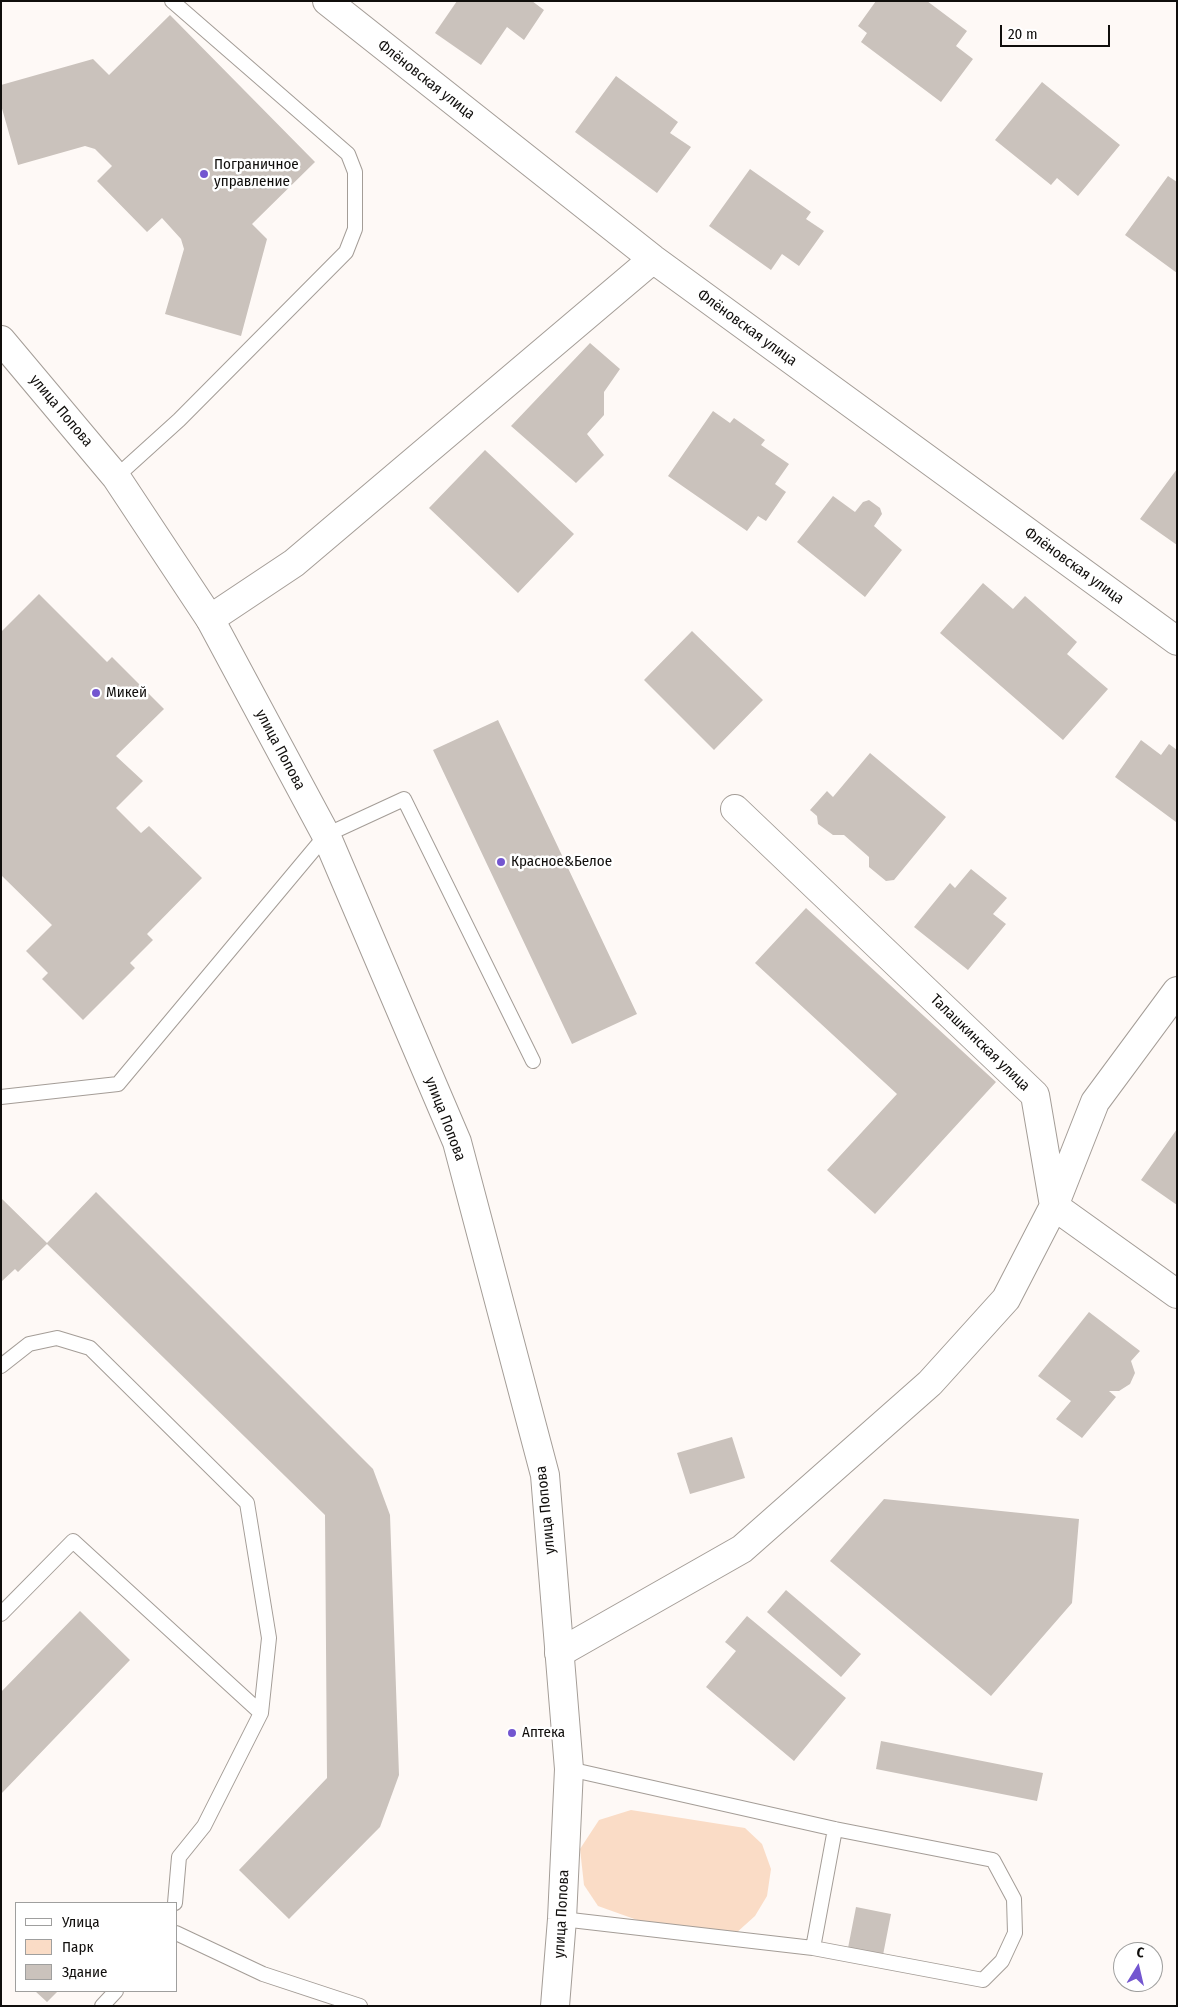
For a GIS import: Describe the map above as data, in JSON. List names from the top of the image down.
{
  "streets": {
    "street": ["Флёновская улица", "улица Попова", "Талашкинская улица"]
  },
  "places": [
    "Пограничное управление",
    "Микей",
    "Красное&Белое",
    "Аптека"
  ],
  "legend": ["Улица", "Парк", "Здание"],
  "scale_bar": "20 m",
  "north": "top"
}
